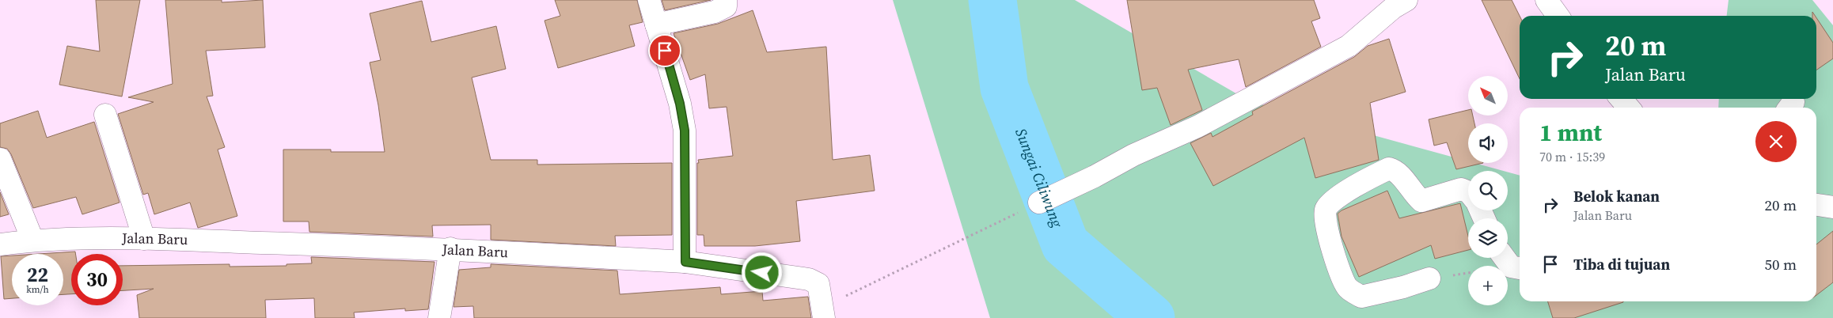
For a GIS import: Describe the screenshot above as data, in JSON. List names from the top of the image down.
{
  "streets": {
    "street": ["Jalan Baru"]
  },
  "water": ["Sungai Ciliwung"],
  "north": "top left",
  "page": {
    "turn": ["20 m", "Jalan Baru"],
    "map_buttons": "+",
    "heading": ["1 mnt", "70 m · 15:39"],
    "list": [
      {
        "name": "Belok kanan",
        "note": "Jalan Baru",
        "value": "20 m"
      },
      {
        "name": "Tiba di tujuan",
        "value": "50 m"
      }
    ],
    "speed": "22 km/h",
    "limit": "30"
  }
}
